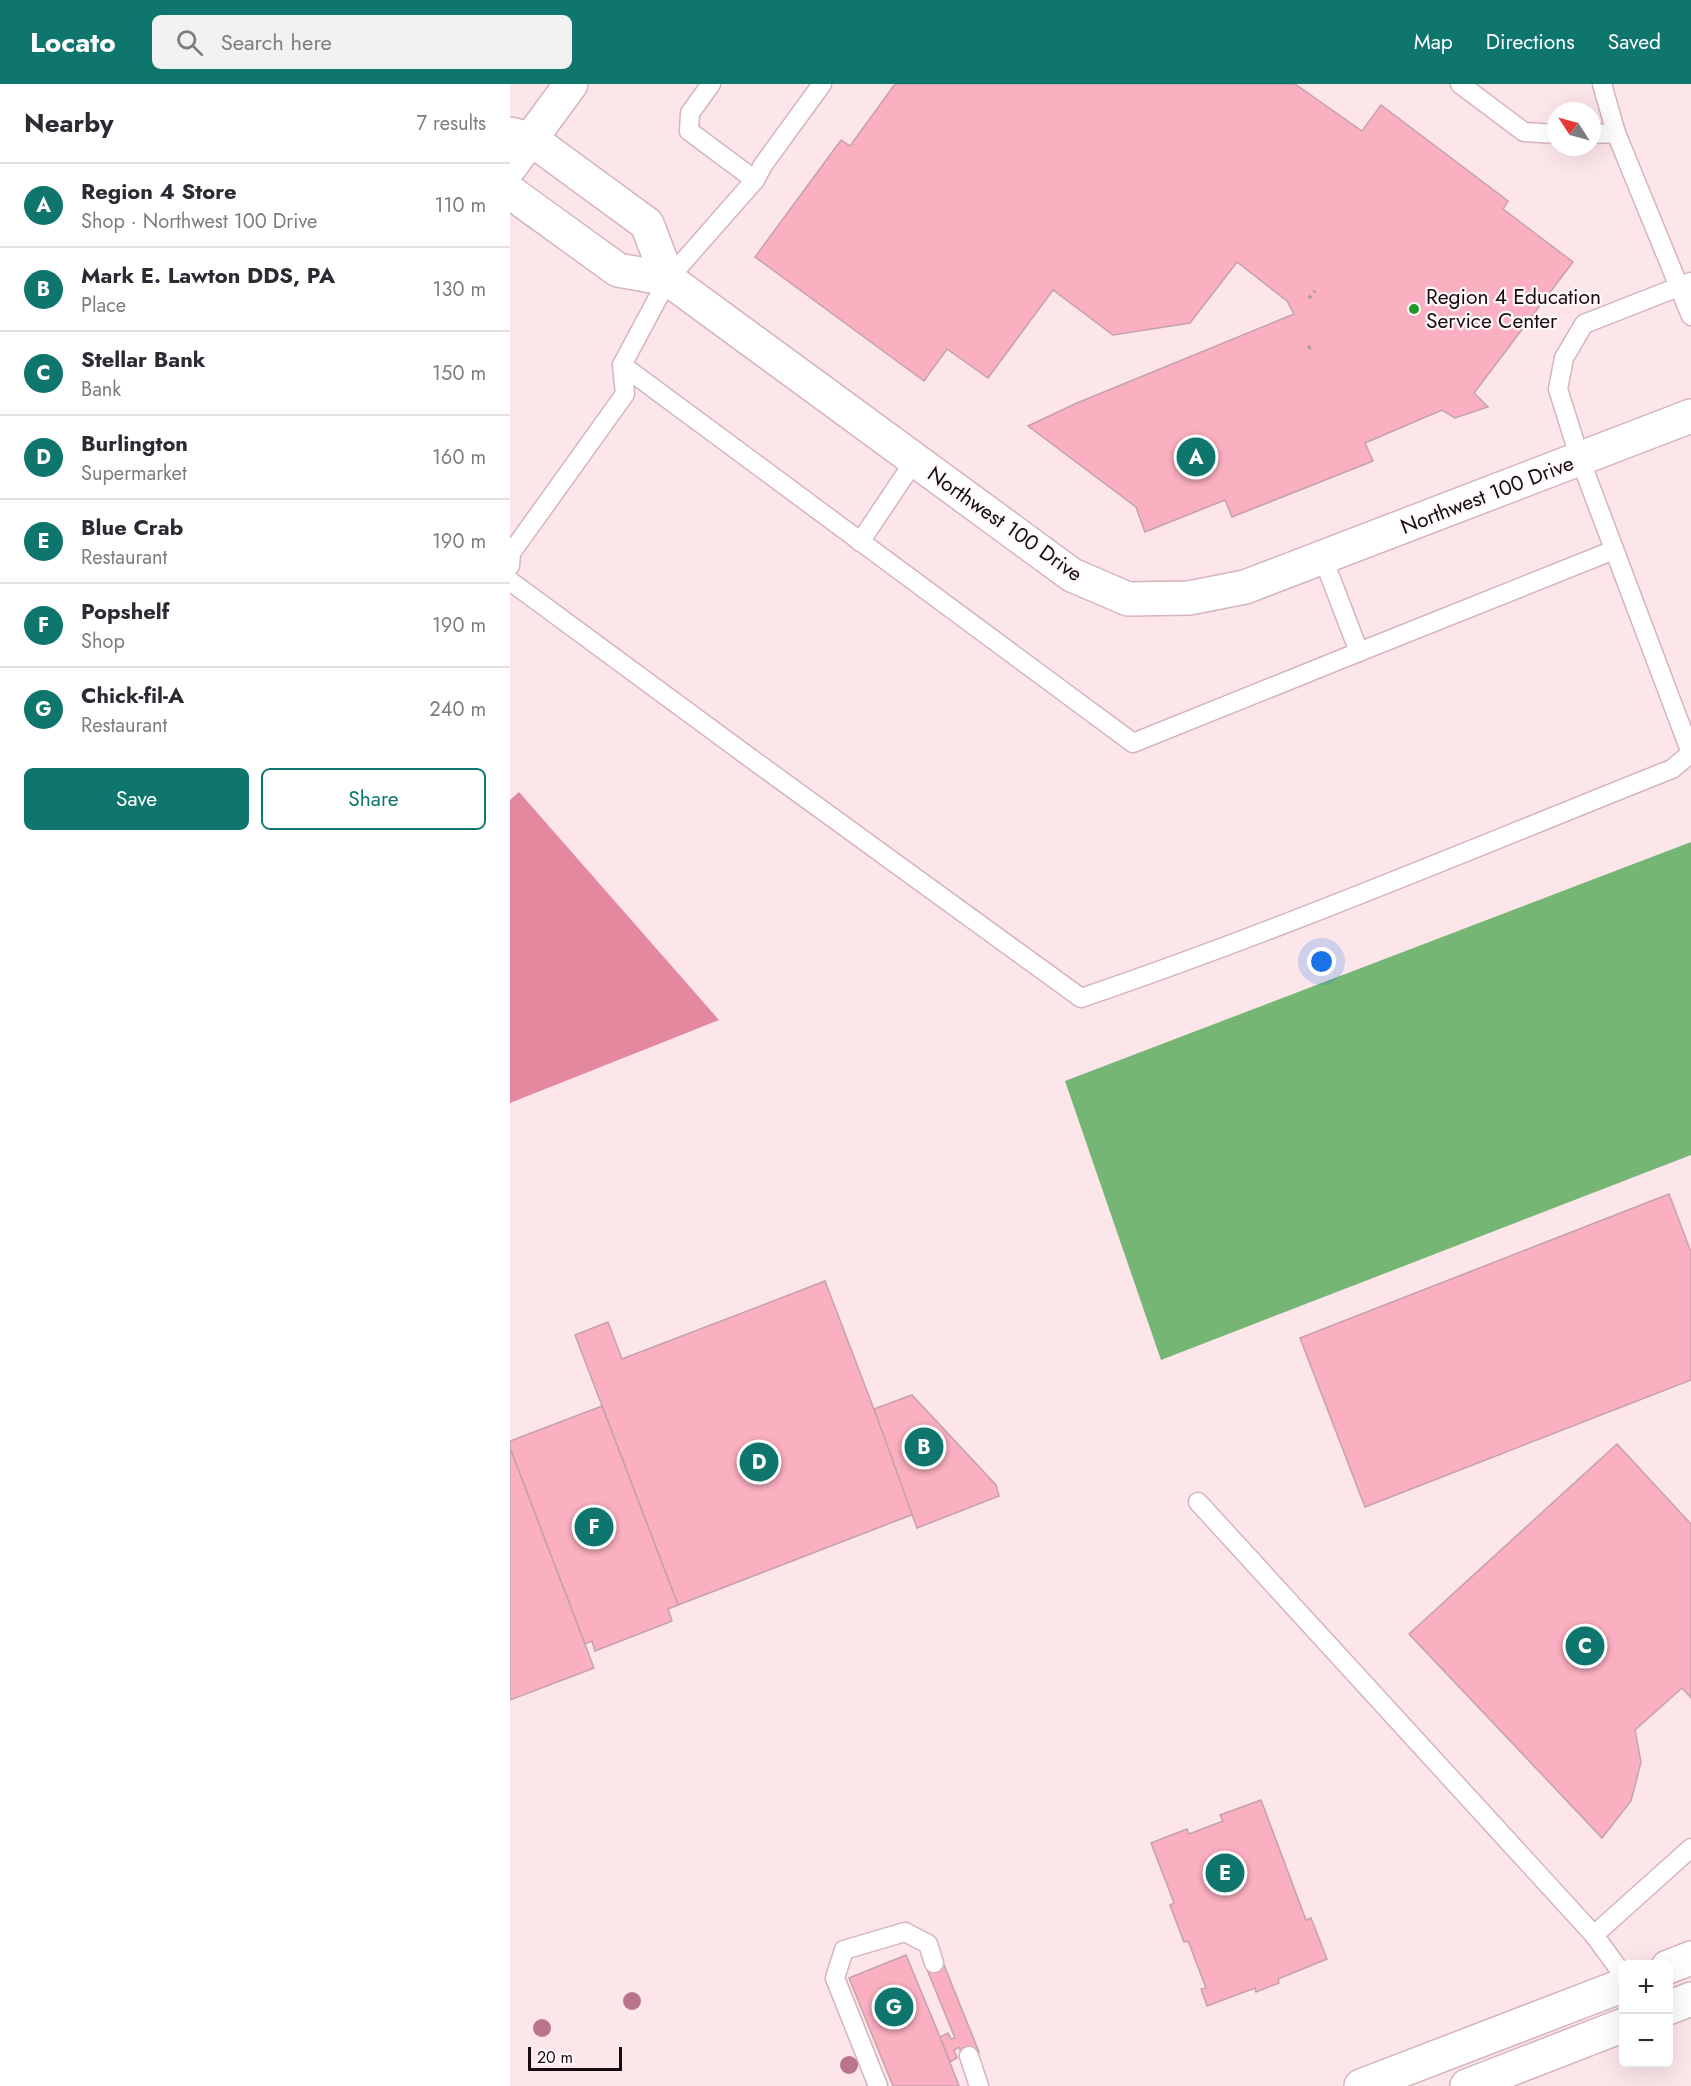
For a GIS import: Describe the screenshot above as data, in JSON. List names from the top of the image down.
{
  "streets": {
    "main road": ["Northwest 100 Drive"]
  },
  "places": ["Region 4 Education Service Center"],
  "scale_bar": "20 m",
  "north": "top left",
  "page": {
    "header": "Locato",
    "search": "Search here",
    "nav": ["Map", "Directions", "Saved"],
    "heading": ["Nearby", "7 results"],
    "list": [
      {
        "mark": "A",
        "name": "Region 4 Store",
        "note": "Shop · Northwest 100 Drive",
        "value": "110 m"
      },
      {
        "mark": "B",
        "name": "Mark E. Lawton DDS, PA",
        "note": "Place",
        "value": "130 m"
      },
      {
        "mark": "C",
        "name": "Stellar Bank",
        "note": "Bank",
        "value": "150 m"
      },
      {
        "mark": "D",
        "name": "Burlington",
        "note": "Supermarket",
        "value": "160 m"
      },
      {
        "mark": "E",
        "name": "Blue Crab",
        "note": "Restaurant",
        "value": "190 m"
      },
      {
        "mark": "F",
        "name": "Popshelf",
        "note": "Shop",
        "value": "190 m"
      },
      {
        "mark": "G",
        "name": "Chick-fil-A",
        "note": "Restaurant",
        "value": "240 m"
      }
    ],
    "pins": [
      "A",
      "B",
      "D",
      "F",
      "C",
      "E",
      "G"
    ],
    "buttons": ["Save", "Share"],
    "map_buttons": ["+", "−"],
    "scale": "20 m"
  }
}
